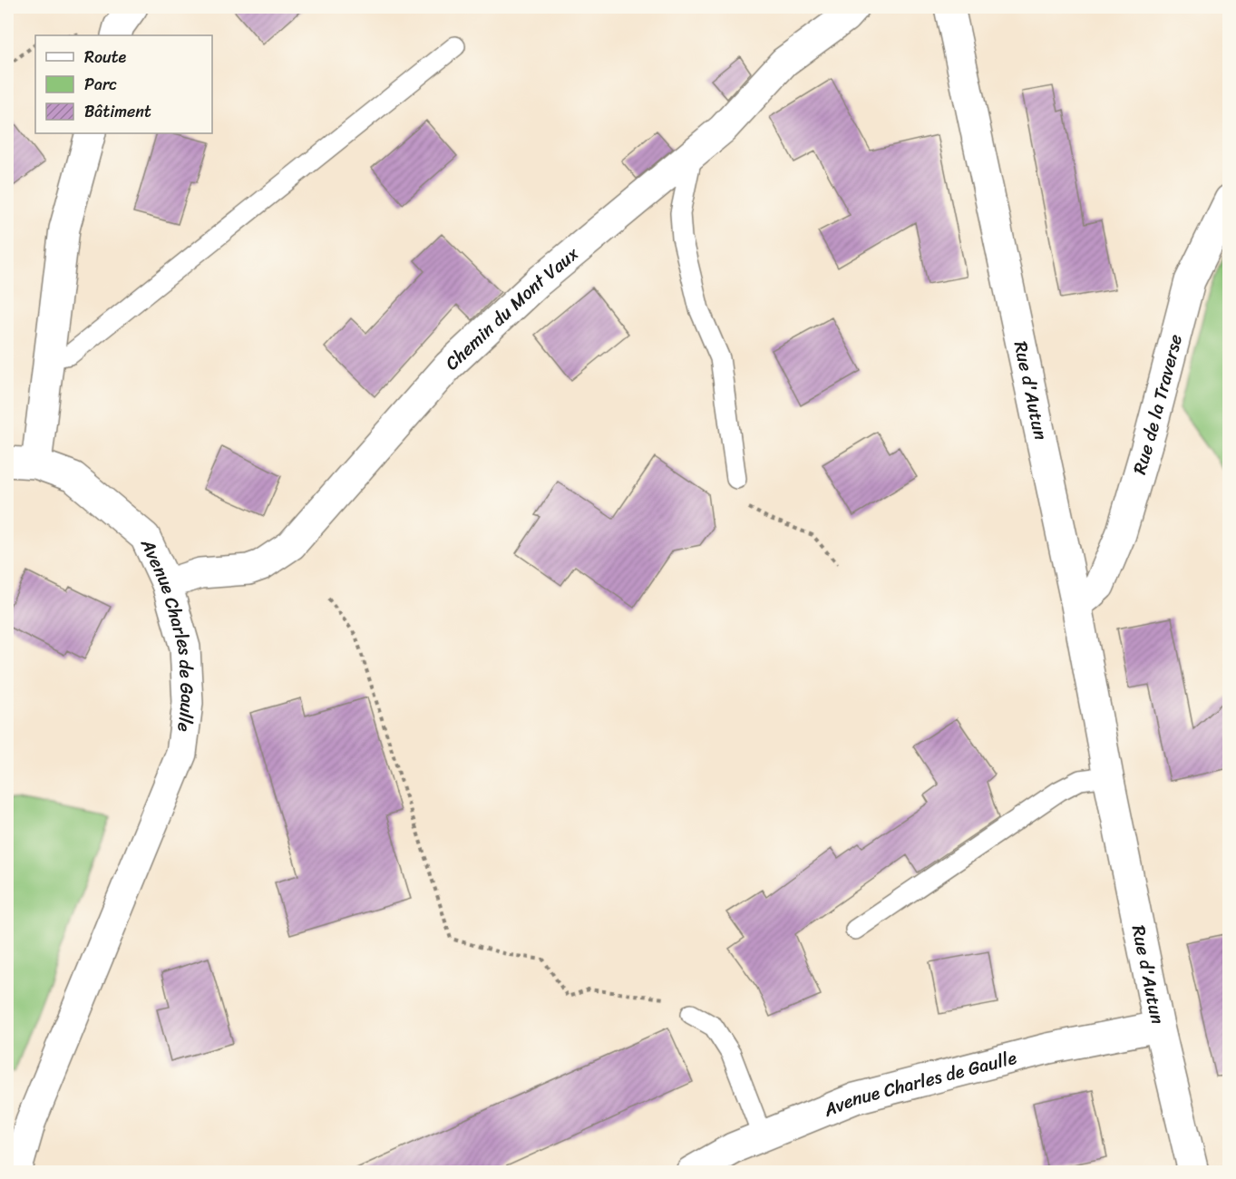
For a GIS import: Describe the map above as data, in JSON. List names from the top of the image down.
{
  "streets": {
    "street": [
      "Chemin du Mont Vaux",
      "Rue d'Autun",
      "Rue de la Traverse",
      "Avenue Charles de Gaulle"
    ]
  },
  "crossings": [
    ["Chemin du Mont Vaux", "Avenue Charles de Gaulle"],
    ["Rue d'Autun", "Rue de la Traverse"],
    ["Rue d'Autun", "Avenue Charles de Gaulle"]
  ],
  "legend": ["Route", "Parc", "Bâtiment"]
}
